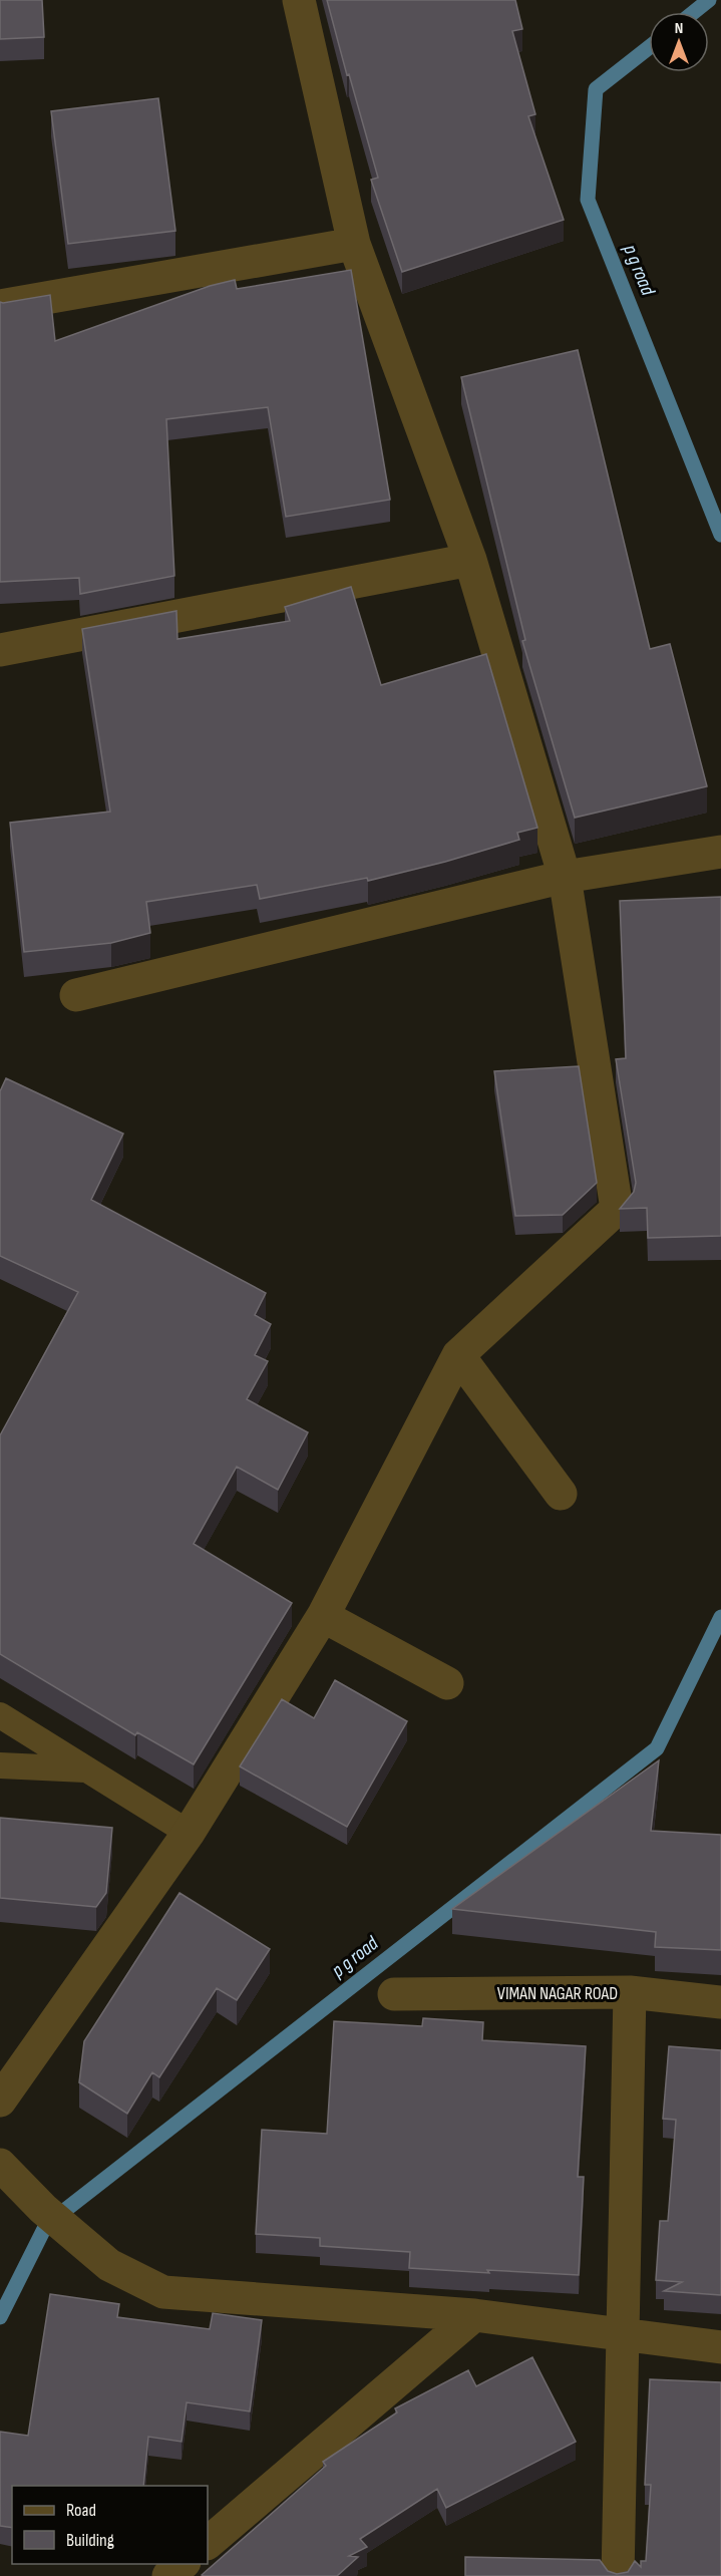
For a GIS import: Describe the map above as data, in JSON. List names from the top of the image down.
{
  "streets": {
    "street": ["VIMAN NAGAR ROAD"]
  },
  "water": ["p g road"],
  "legend": ["Road", "Building"],
  "north": "top"
}
